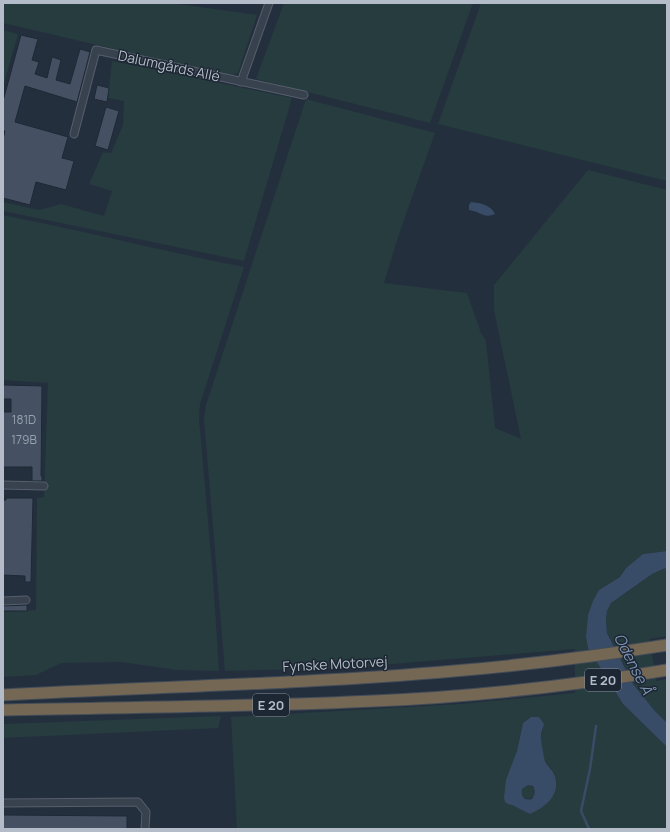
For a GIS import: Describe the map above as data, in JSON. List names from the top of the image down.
{
  "streets": {
    "highway": ["Fynske Motorvej", "E 20"],
    "street": ["Dalumgårds Allé"]
  },
  "water": ["Odense Å"],
  "house_numbers": ["181D", "179B"]
}
